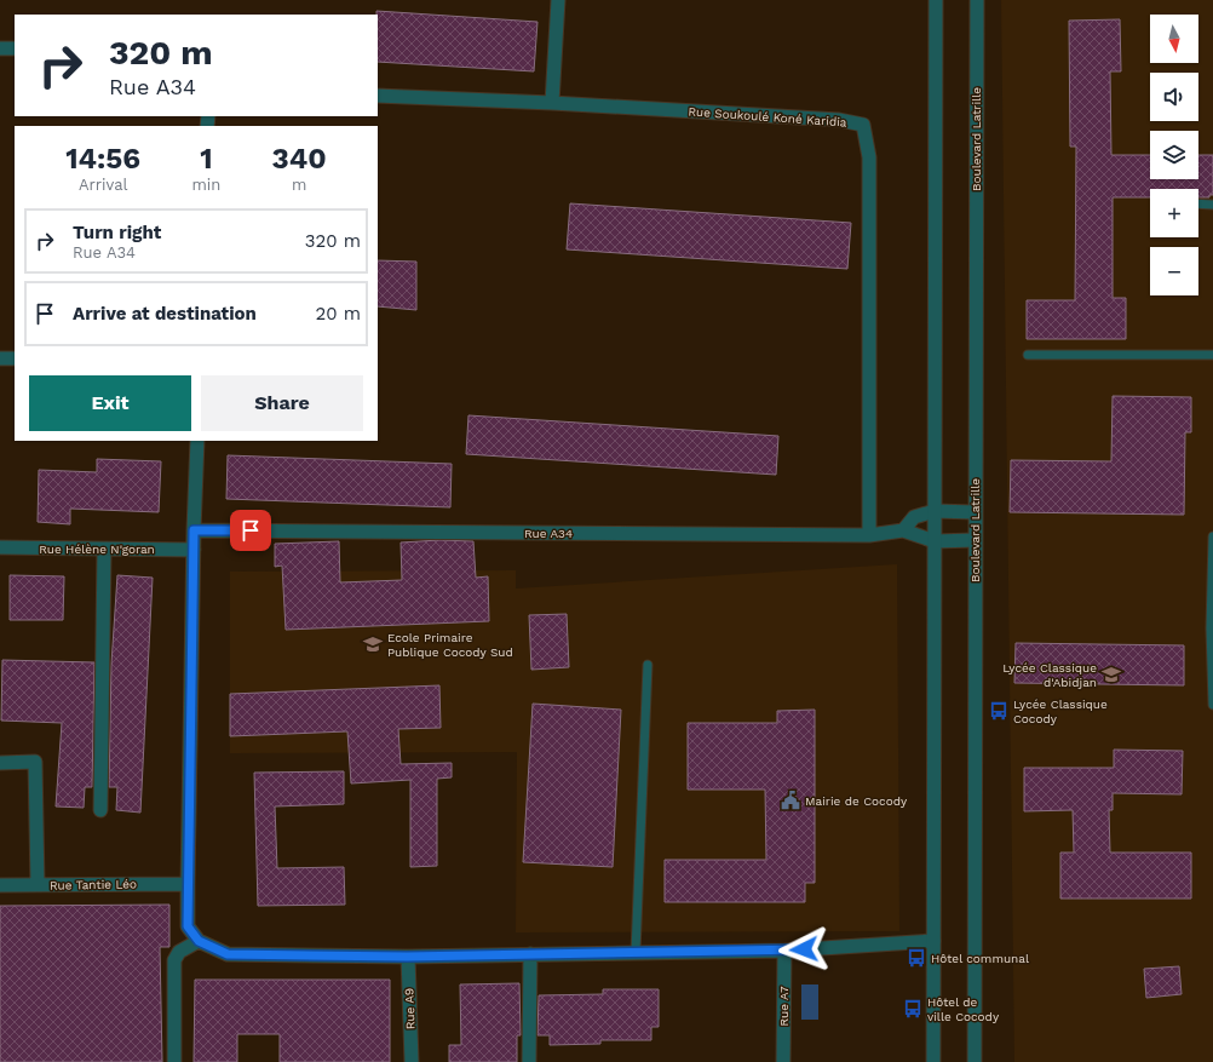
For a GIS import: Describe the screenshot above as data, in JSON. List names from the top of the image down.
{
  "streets": {
    "street": [
      "Rue Soukoulé Koné Karidia",
      "Boulevard Latrille",
      "Rue A34",
      "Rue Hélène N'goran",
      "Rue Tantie Léo",
      "Rue A7",
      "Rue A9"
    ]
  },
  "crossings": [
    ["Rue Soukoulé Koné Karidia", "Rue A34"]
  ],
  "places": {
    "school or university": ["Ecole Primaire Publique Cocody Sud", "Lycée Classique d'Abidjan"],
    "bus stop": ["Lycée Classique Cocody", "Hôtel communal", "Hôtel de ville Cocody"],
    "public building": ["Mairie de Cocody"]
  },
  "north": "bottom",
  "page": {
    "map_buttons": ["+", "−"],
    "turn": ["320 m", "Rue A34"],
    "eta": [
      "14:56",
      "Arrival",
      "1",
      "min",
      "340",
      "m"
    ],
    "list": [
      {
        "name": "Turn right",
        "note": "Rue A34",
        "value": "320 m"
      },
      {
        "name": "Arrive at destination",
        "value": "20 m"
      }
    ],
    "buttons": ["Exit", "Share"]
  }
}
